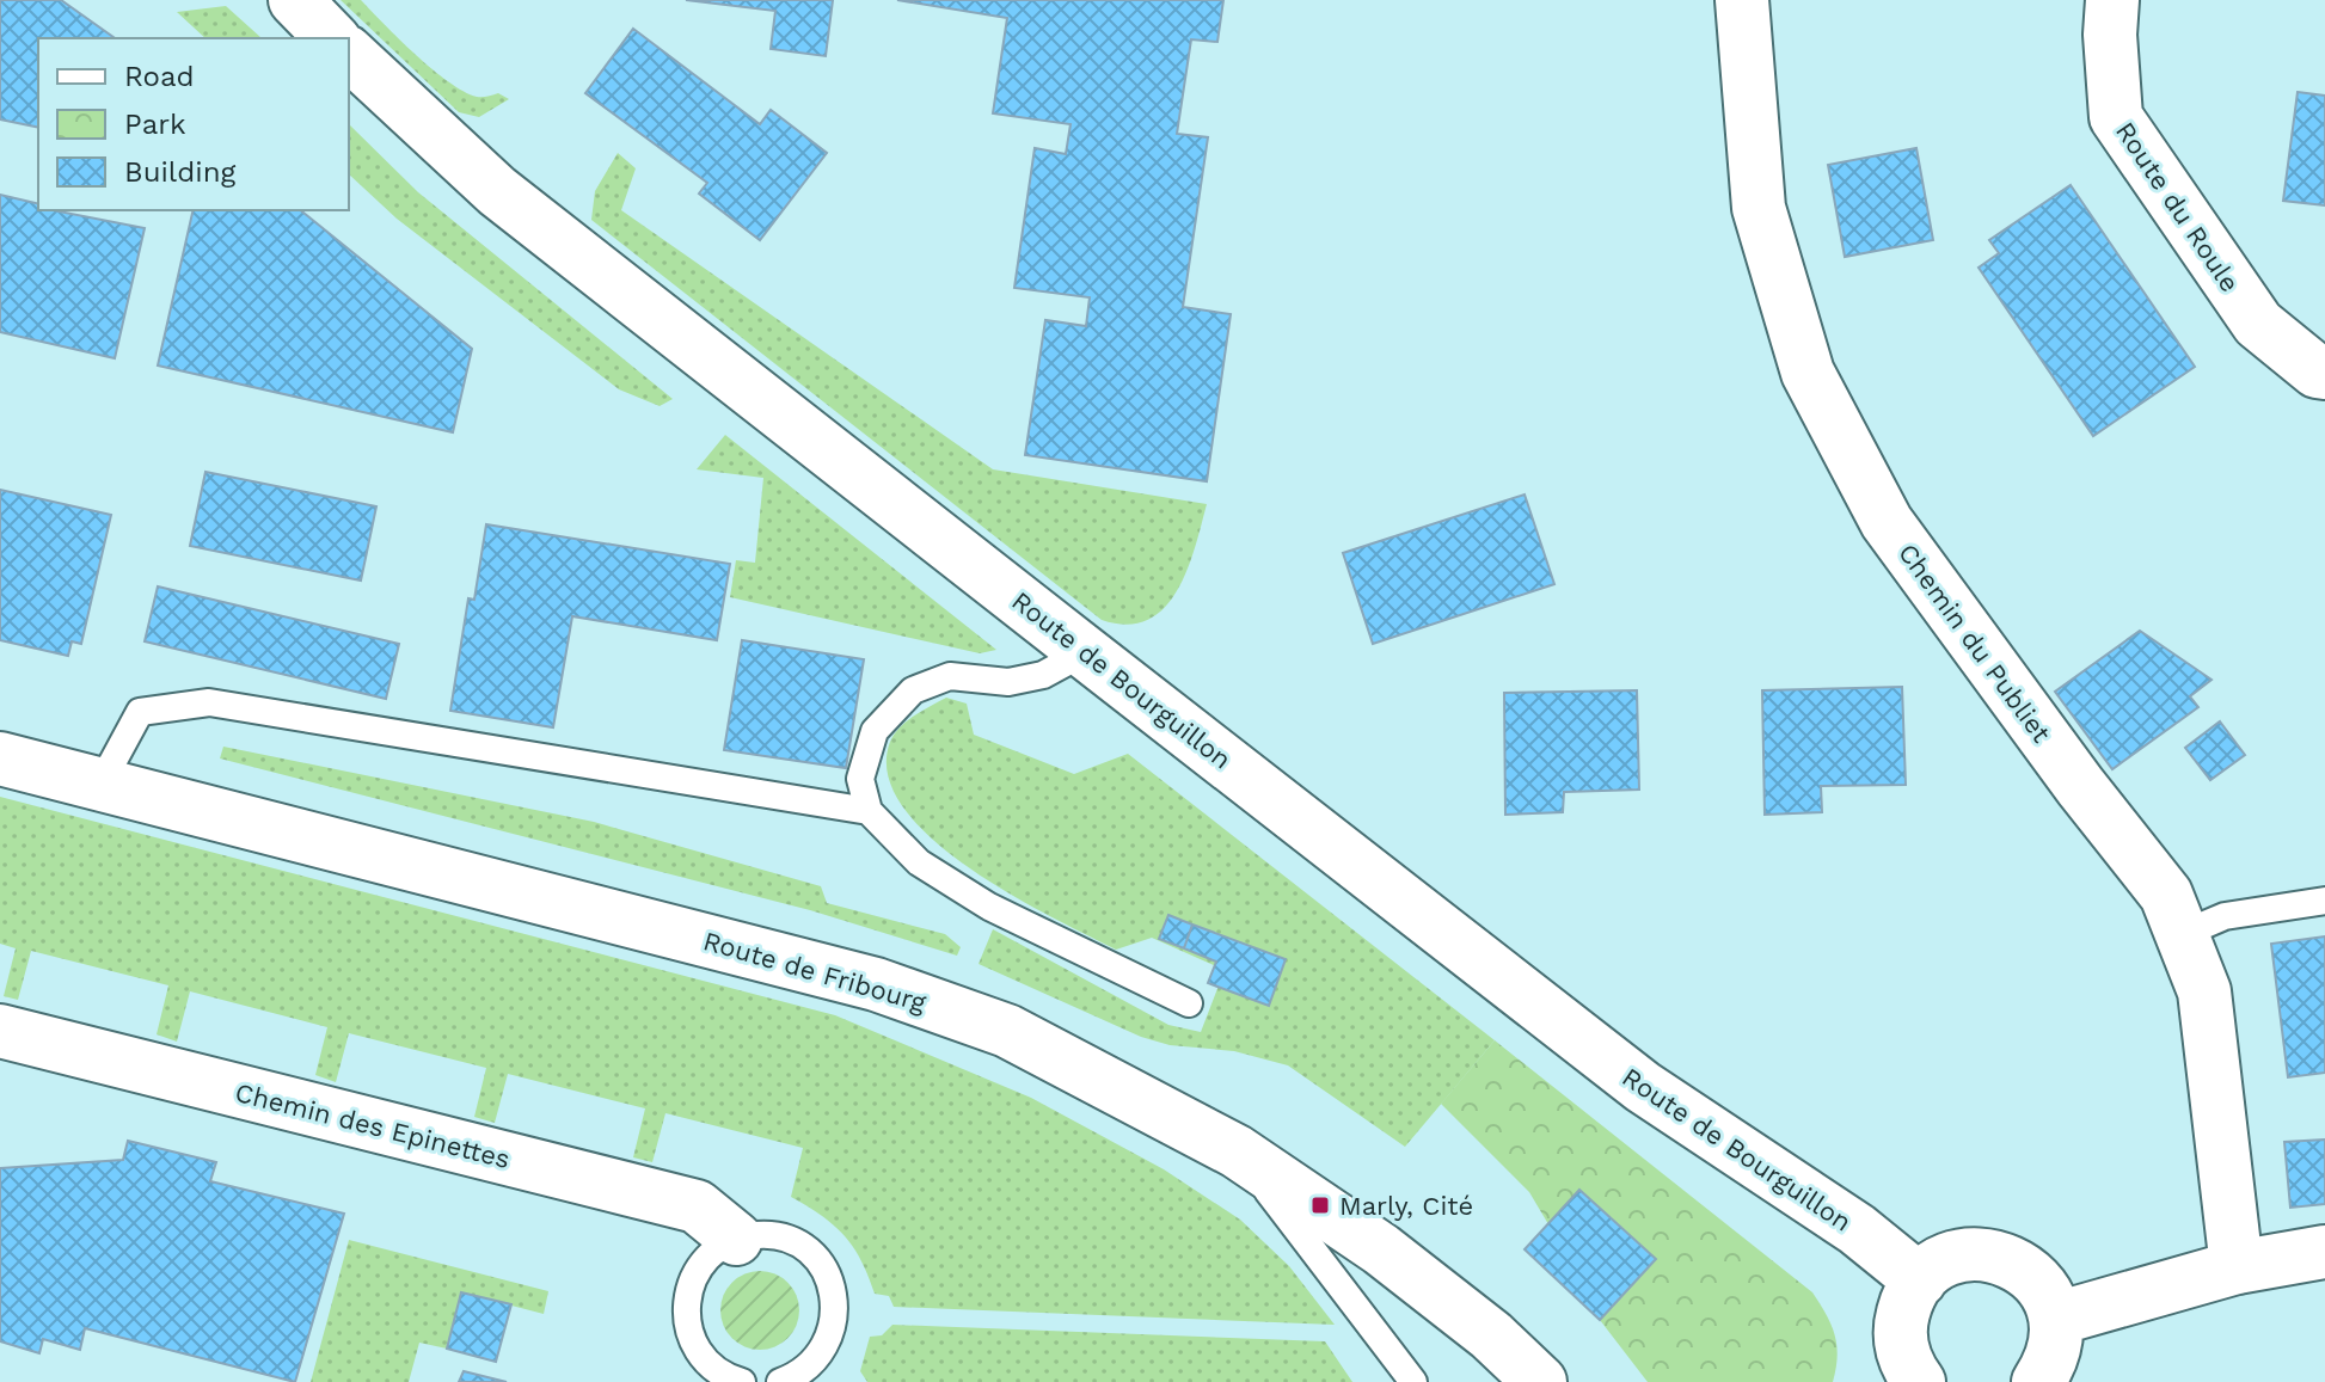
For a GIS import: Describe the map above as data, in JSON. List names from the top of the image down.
{
  "streets": {
    "main road": [
      "Route du Roule",
      "Chemin du Publiet",
      "Route de Bourguillon",
      "Route de Fribourg",
      "Chemin des Epinettes"
    ]
  },
  "places": {
    "transit": ["Marly, Cité"]
  },
  "legend": ["Road", "Park", "Building"]
}
